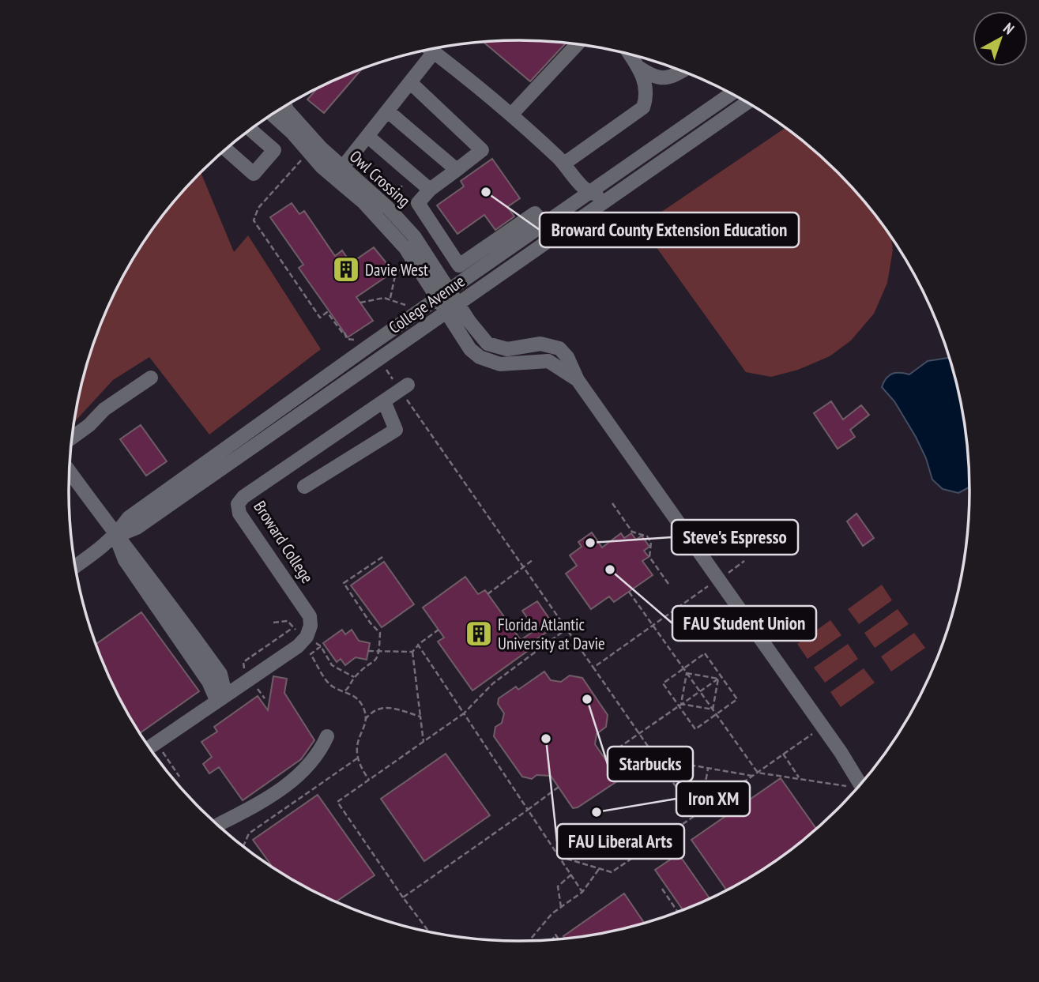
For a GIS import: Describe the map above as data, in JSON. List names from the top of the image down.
{
  "streets": {
    "street": ["Owl Crossing", "College Avenue", "Broward College"]
  },
  "crossings": [
    ["Owl Crossing", "College Avenue"]
  ],
  "places": {
    "other": [
      "Broward County Extension Education",
      "Steve's Espresso",
      "FAU Student Union",
      "Starbucks",
      "FAU Liberal Arts",
      "Iron XM"
    ],
    "building": ["Davie West", "Florida Atlantic University at Davie"]
  },
  "north": "top right"
}
